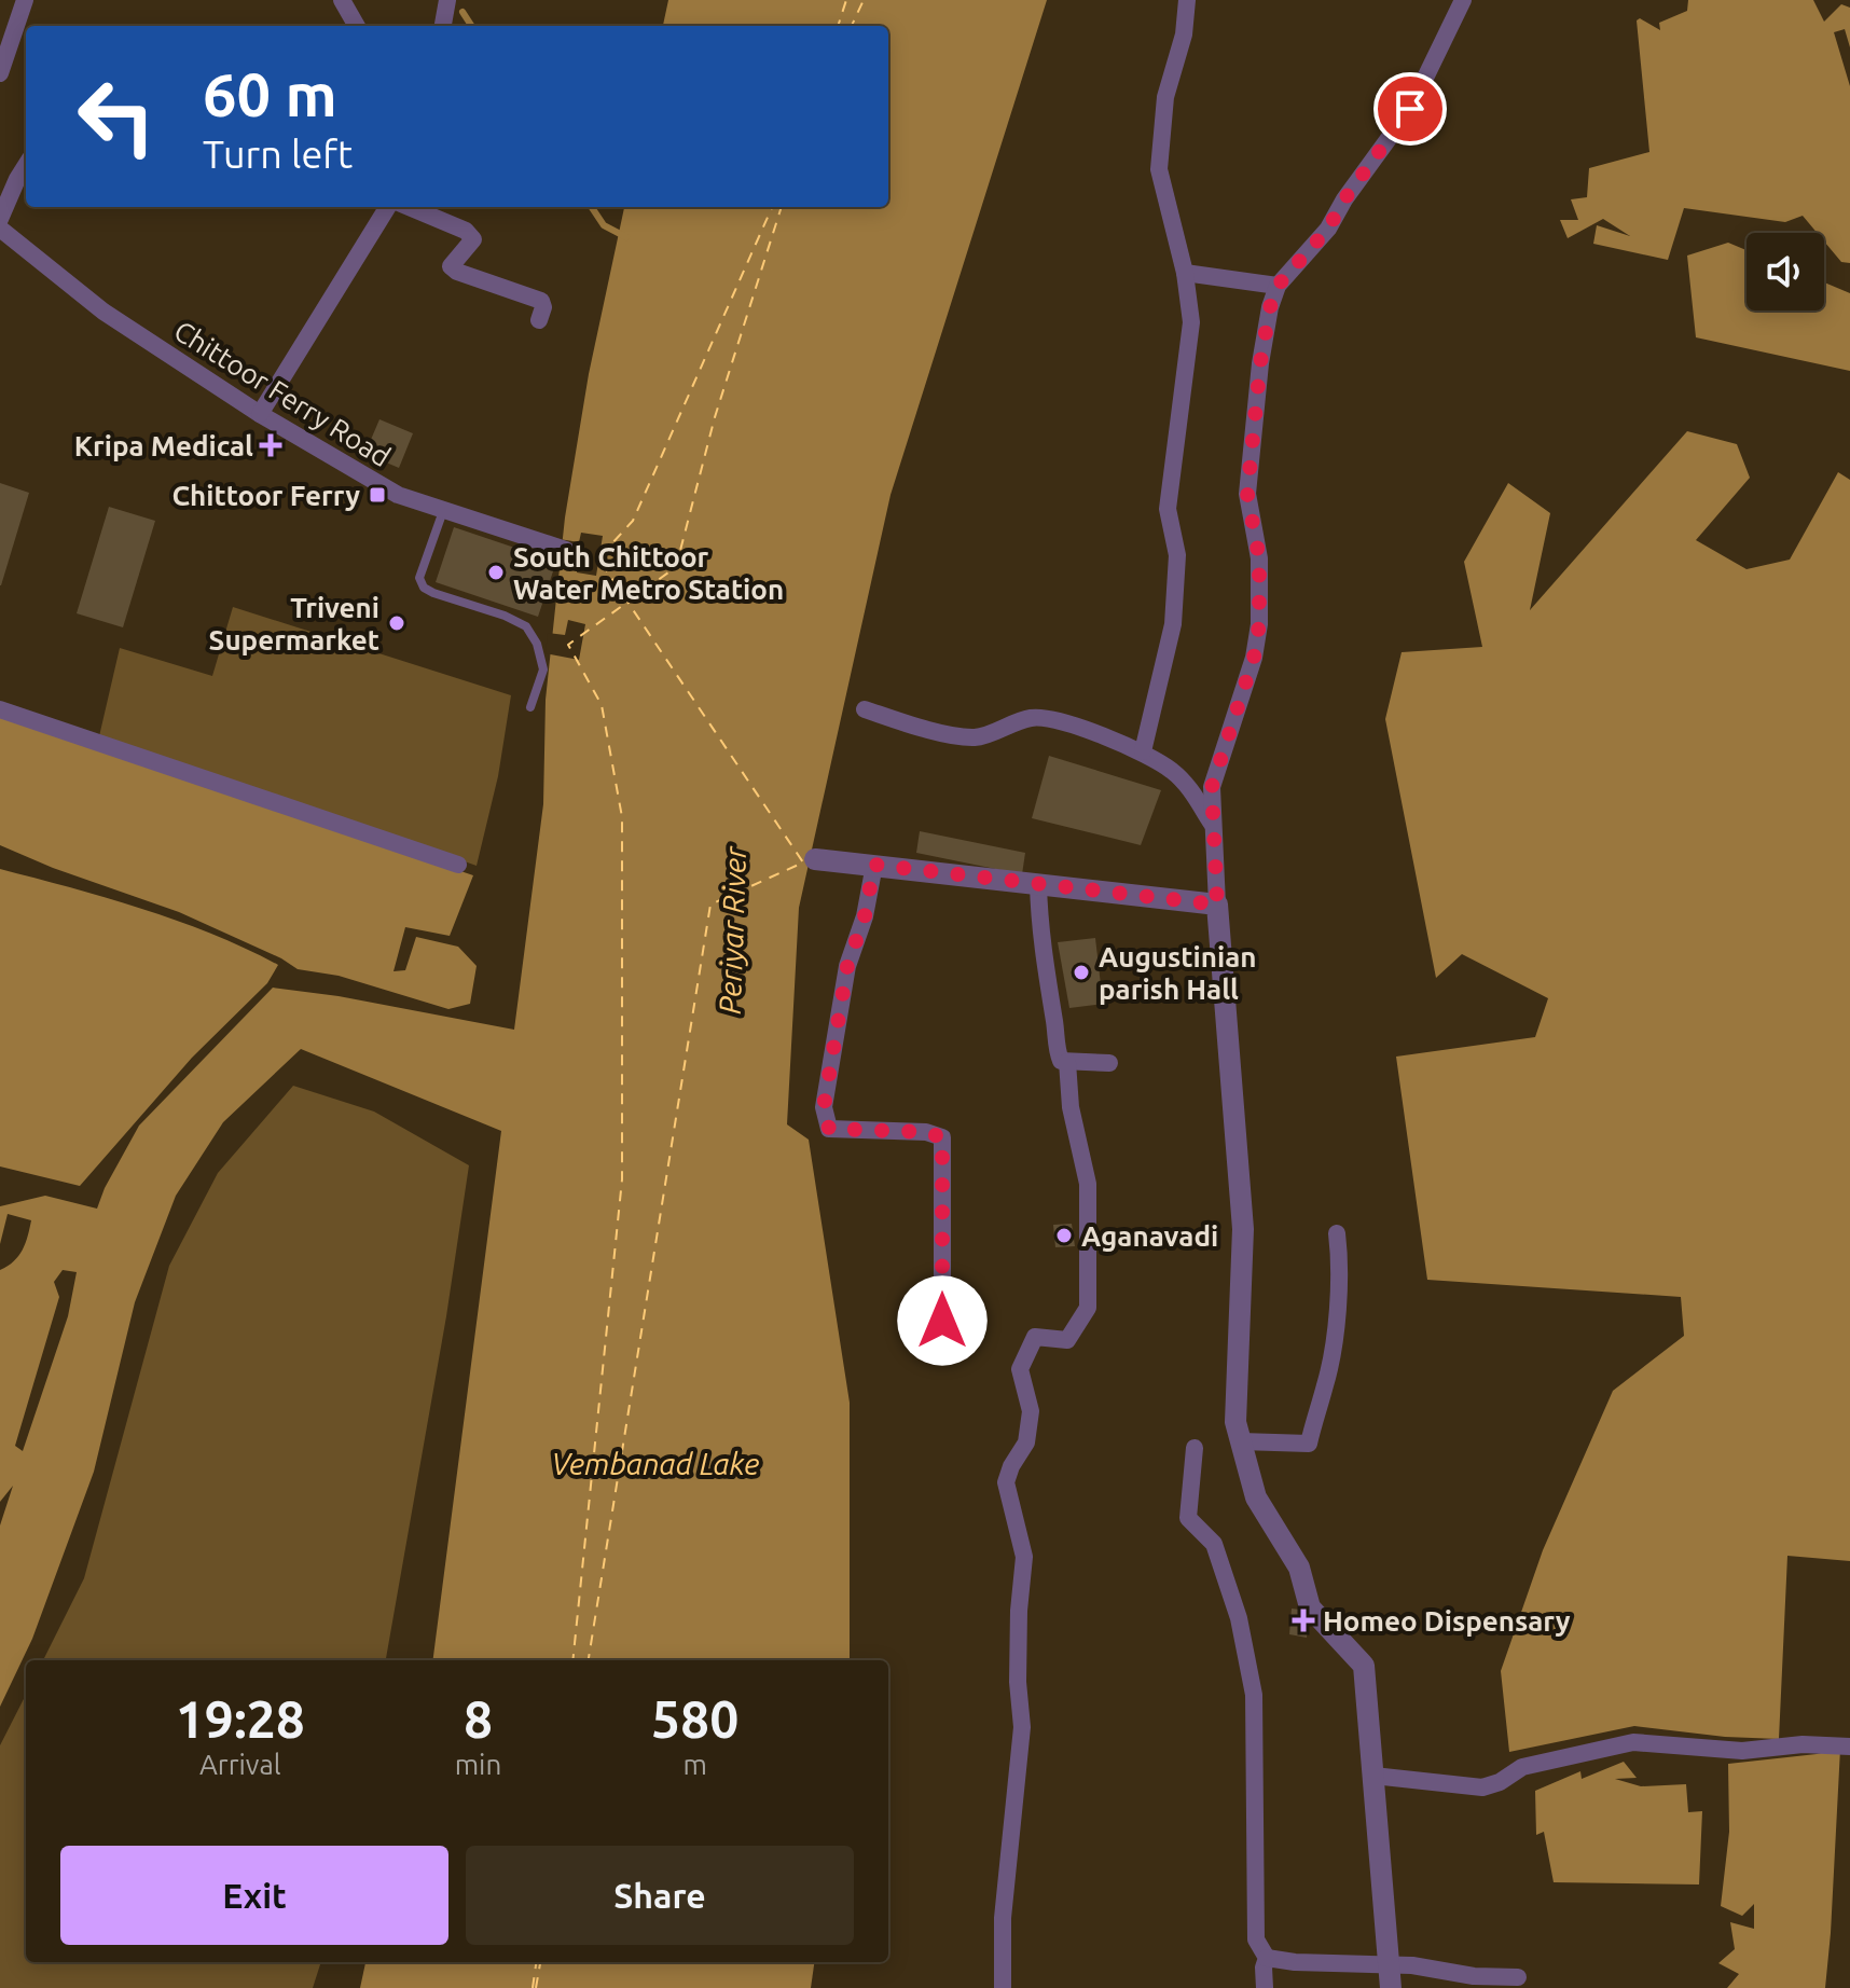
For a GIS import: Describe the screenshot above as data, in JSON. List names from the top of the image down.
{
  "streets": {
    "street": ["Chittoor Ferry Road"]
  },
  "water": ["Periyar River", "Vembanad Lake"],
  "places": {
    "health": ["Kripa Medical", "Homeo Dispensary"],
    "transit": ["Chittoor Ferry"],
    "other": [
      "South Chittoor Water Metro Station",
      "Triveni Supermarket",
      "Augustinian parish Hall",
      "Aganavadi"
    ]
  },
  "page": {
    "turn": ["60 m", "Turn left"],
    "eta": [
      "19:28",
      "Arrival",
      "8",
      "min",
      "580",
      "m"
    ],
    "buttons": ["Exit", "Share"]
  }
}
